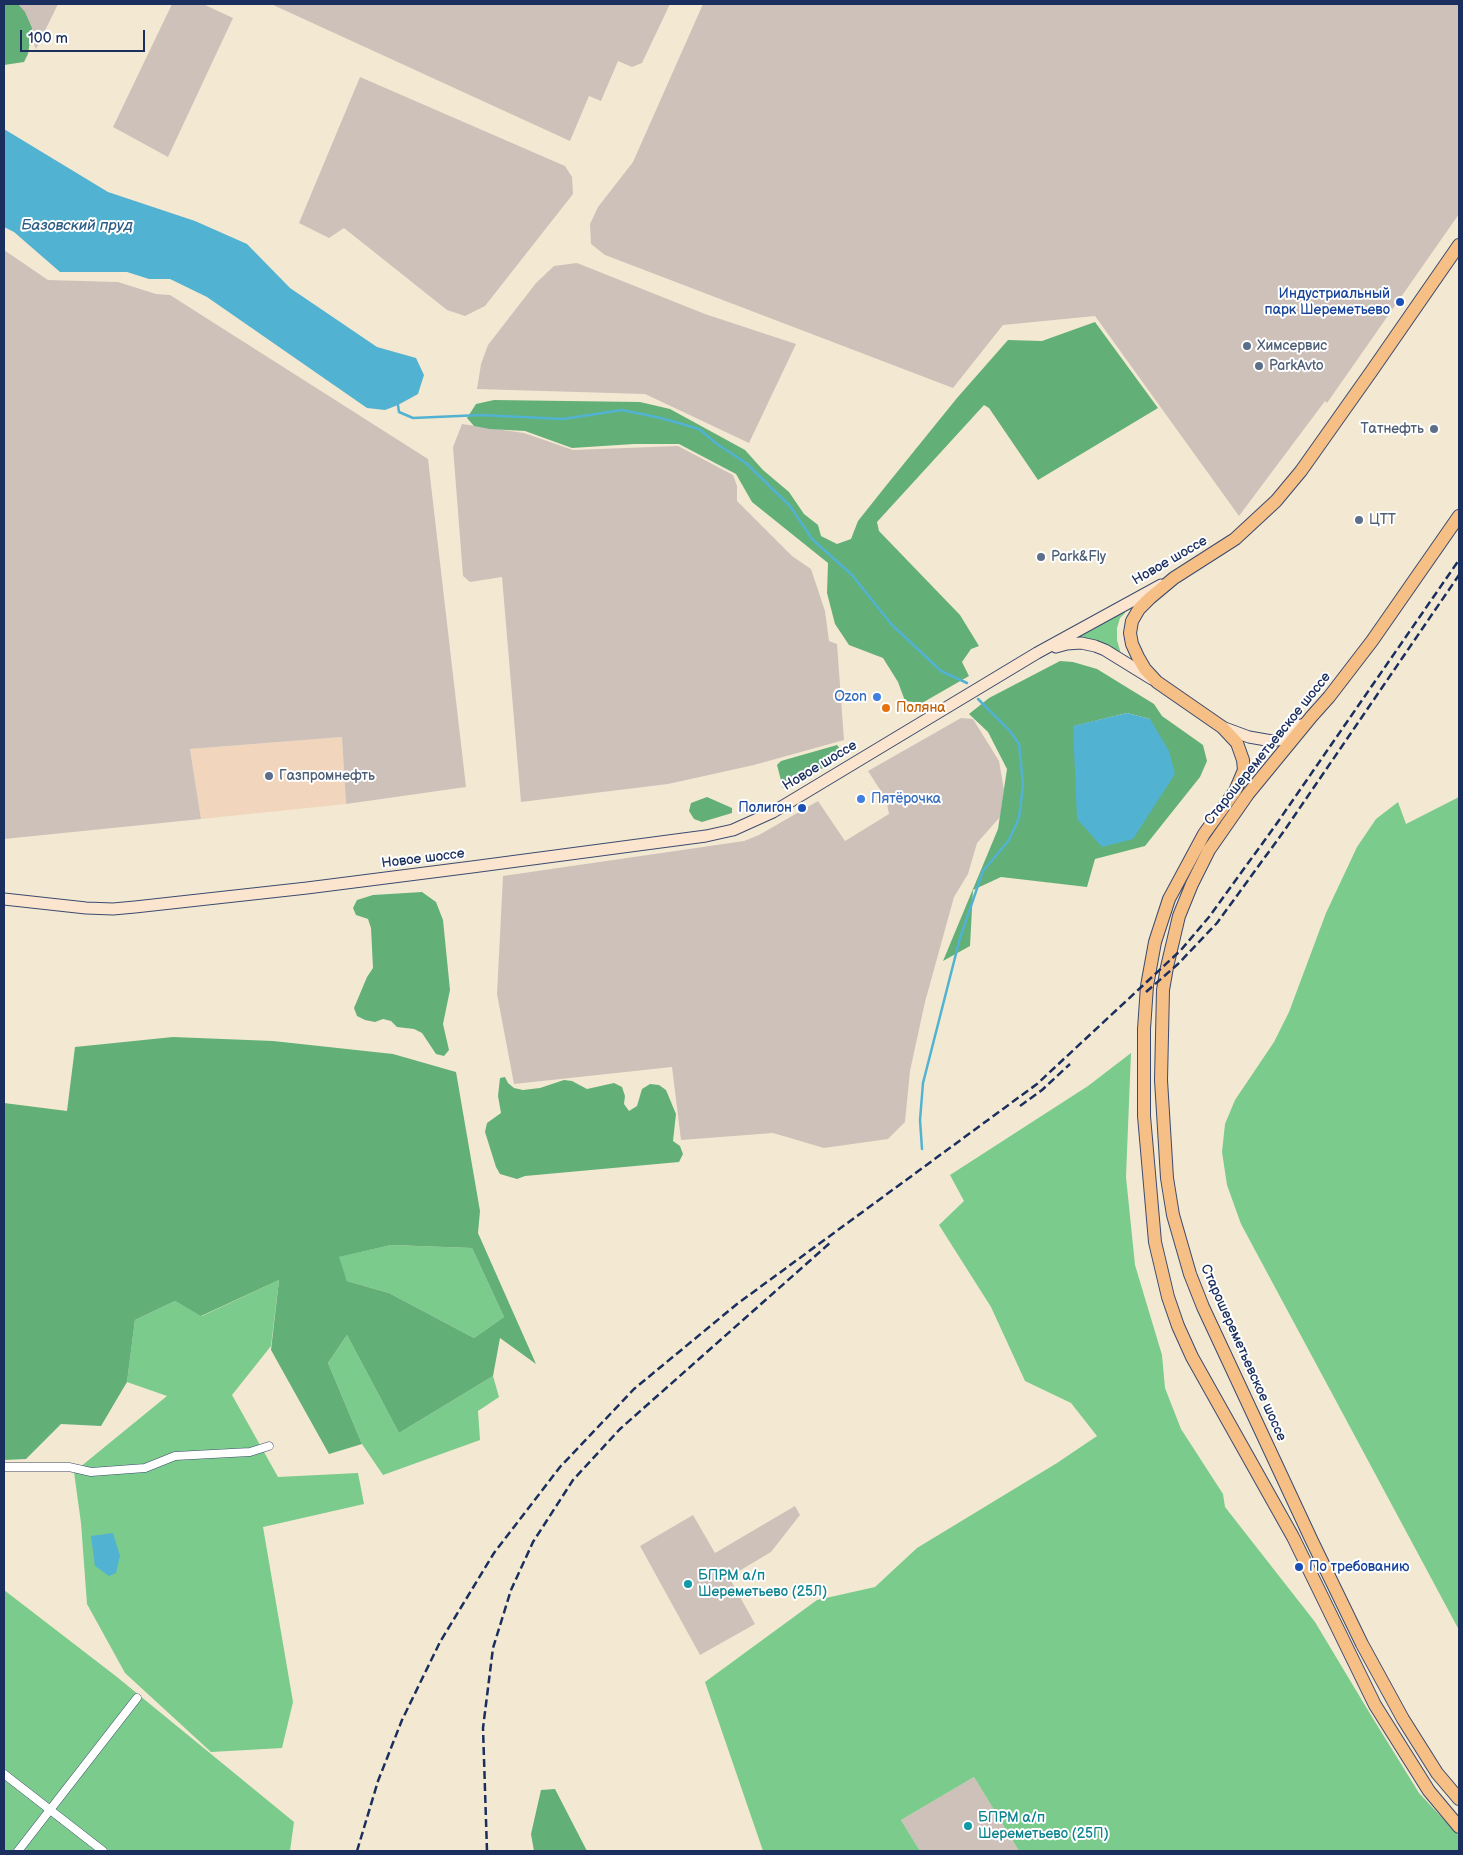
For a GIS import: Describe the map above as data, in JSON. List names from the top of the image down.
{
  "streets": {
    "main road": ["Новое шоссе", "Старошереметьевское шоссе"]
  },
  "crossings": [
    ["Новое шоссе", "Старошереметьевское шоссе"]
  ],
  "water": ["Базовский пруд"],
  "places": [
    "Индустриальный парк Шереметьево",
    "Химсервис",
    "ParkAvto",
    "Татнефть",
    "ЦТТ",
    "Park&Fly",
    "Ozon",
    "Поляна",
    "Газпромнефть",
    "Пятёрочка",
    "Полигон",
    "По требованию",
    "БПРМ а/п Шереметьево (25Л)",
    "БПРМ а/п Шереметьево (25П)"
  ],
  "scale_bar": "100 m"
}
